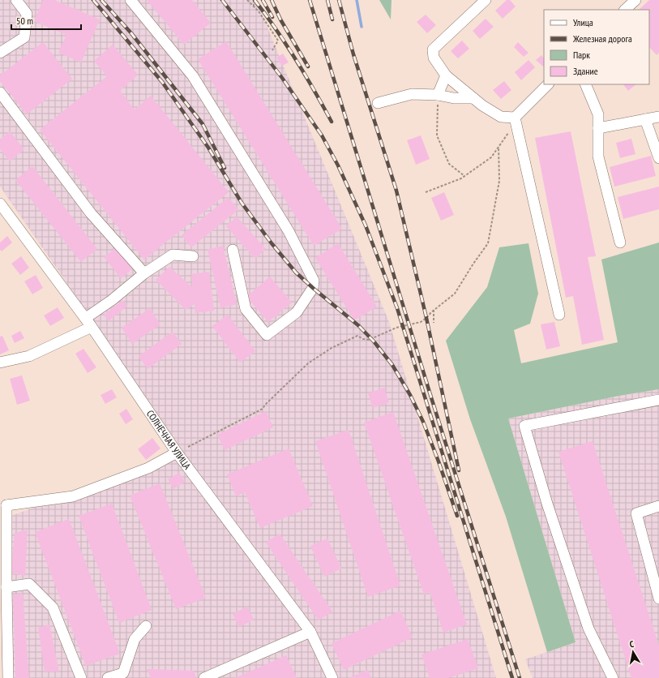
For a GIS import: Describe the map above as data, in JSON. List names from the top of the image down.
{
  "streets": {
    "street": ["СОЛНЕЧНАЯ УЛИЦА"]
  },
  "legend": [
    "Улица",
    "Железная дорога",
    "Парк",
    "Здание"
  ],
  "scale_bar": "50 m",
  "north": "top"
}
